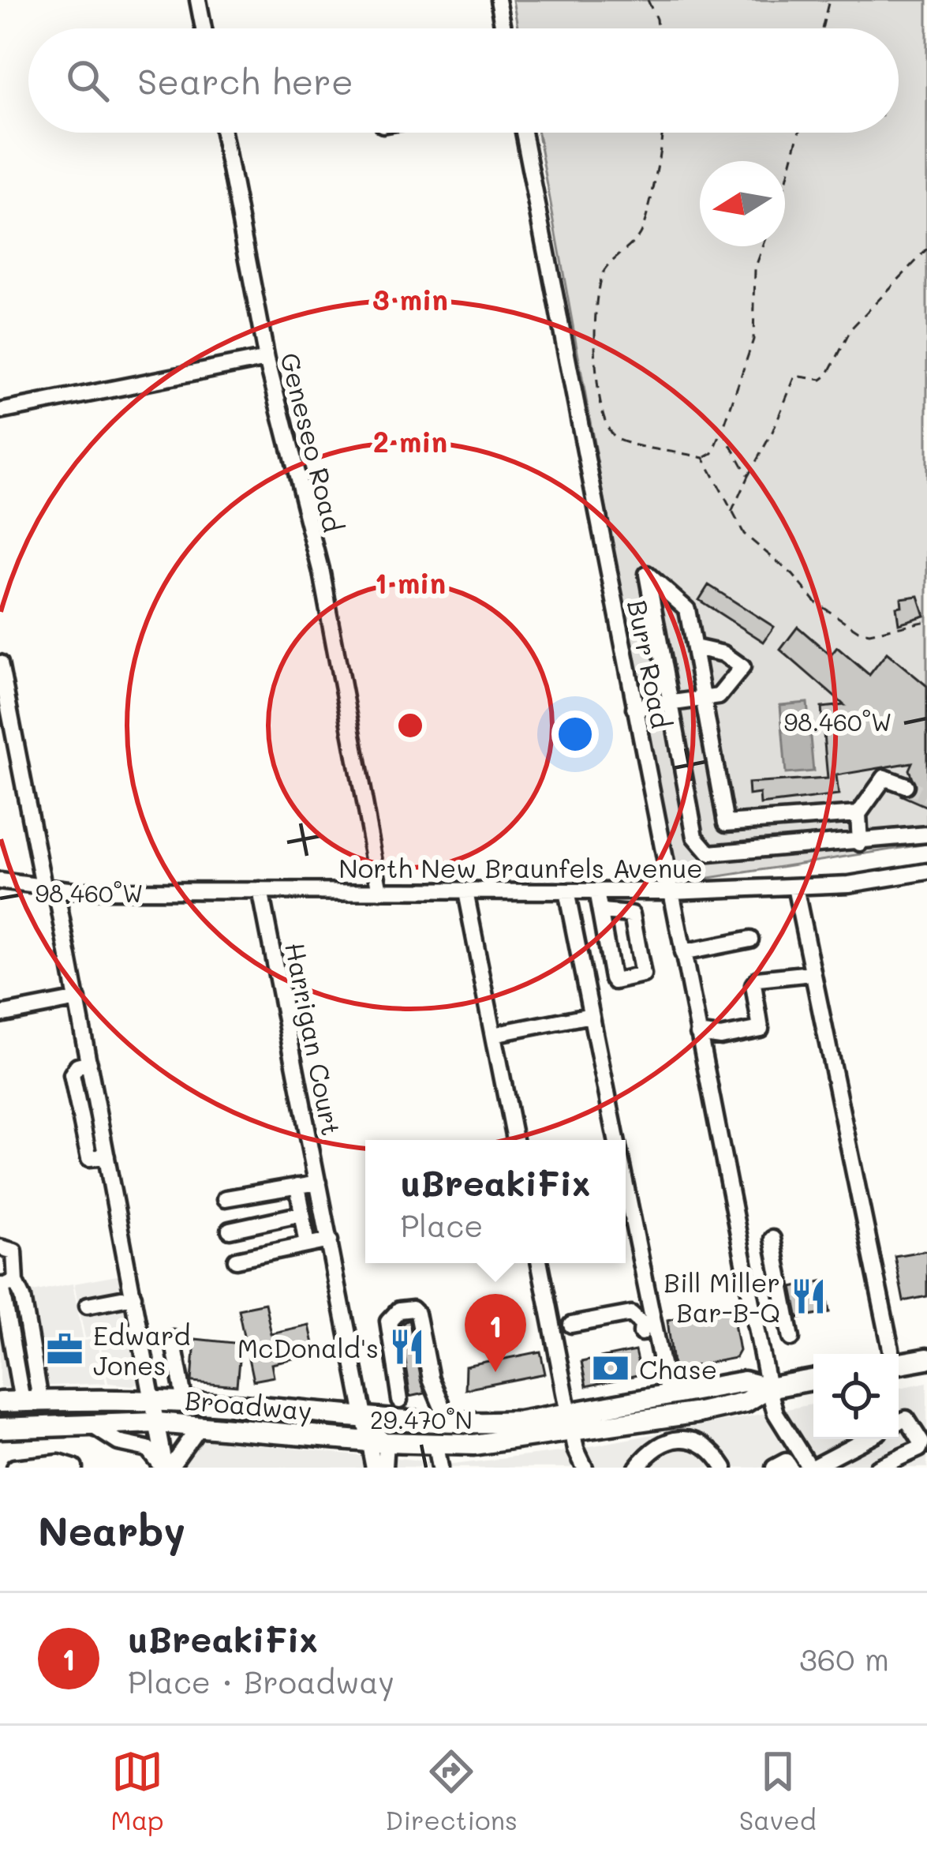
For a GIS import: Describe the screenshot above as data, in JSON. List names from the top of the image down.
{
  "streets": {
    "main road": ["Broadway"],
    "street": [
      "Geneseo Road",
      "Burr Road",
      "North New Braunfels Avenue",
      "Harrigan Court"
    ]
  },
  "crossings": [
    ["Geneseo Road", "North New Braunfels Avenue"],
    ["Burr Road", "North New Braunfels Avenue"],
    ["Burr Road", "Broadway"],
    ["North New Braunfels Avenue", "Harrigan Court"],
    ["Harrigan Court", "Broadway"]
  ],
  "places": {
    "restaurant": ["Bill Miller Bar-B-Q", "McDonald's"],
    "office": ["Edward Jones"],
    "bank": ["Chase"]
  },
  "north": "left",
  "page": {
    "search": "Search here",
    "popup": ["uBreakiFix", "Place"],
    "pins": "1",
    "heading": "Nearby",
    "list": [
      {
        "mark": "1",
        "name": "uBreakiFix",
        "note": "Place · Broadway",
        "value": "360 m"
      }
    ],
    "nav": ["Map", "Directions", "Saved"]
  },
  "coordinates": ["98.460°W", "29.470°N"],
  "rings": ["3 min", "2 min", "1 min"]
}
